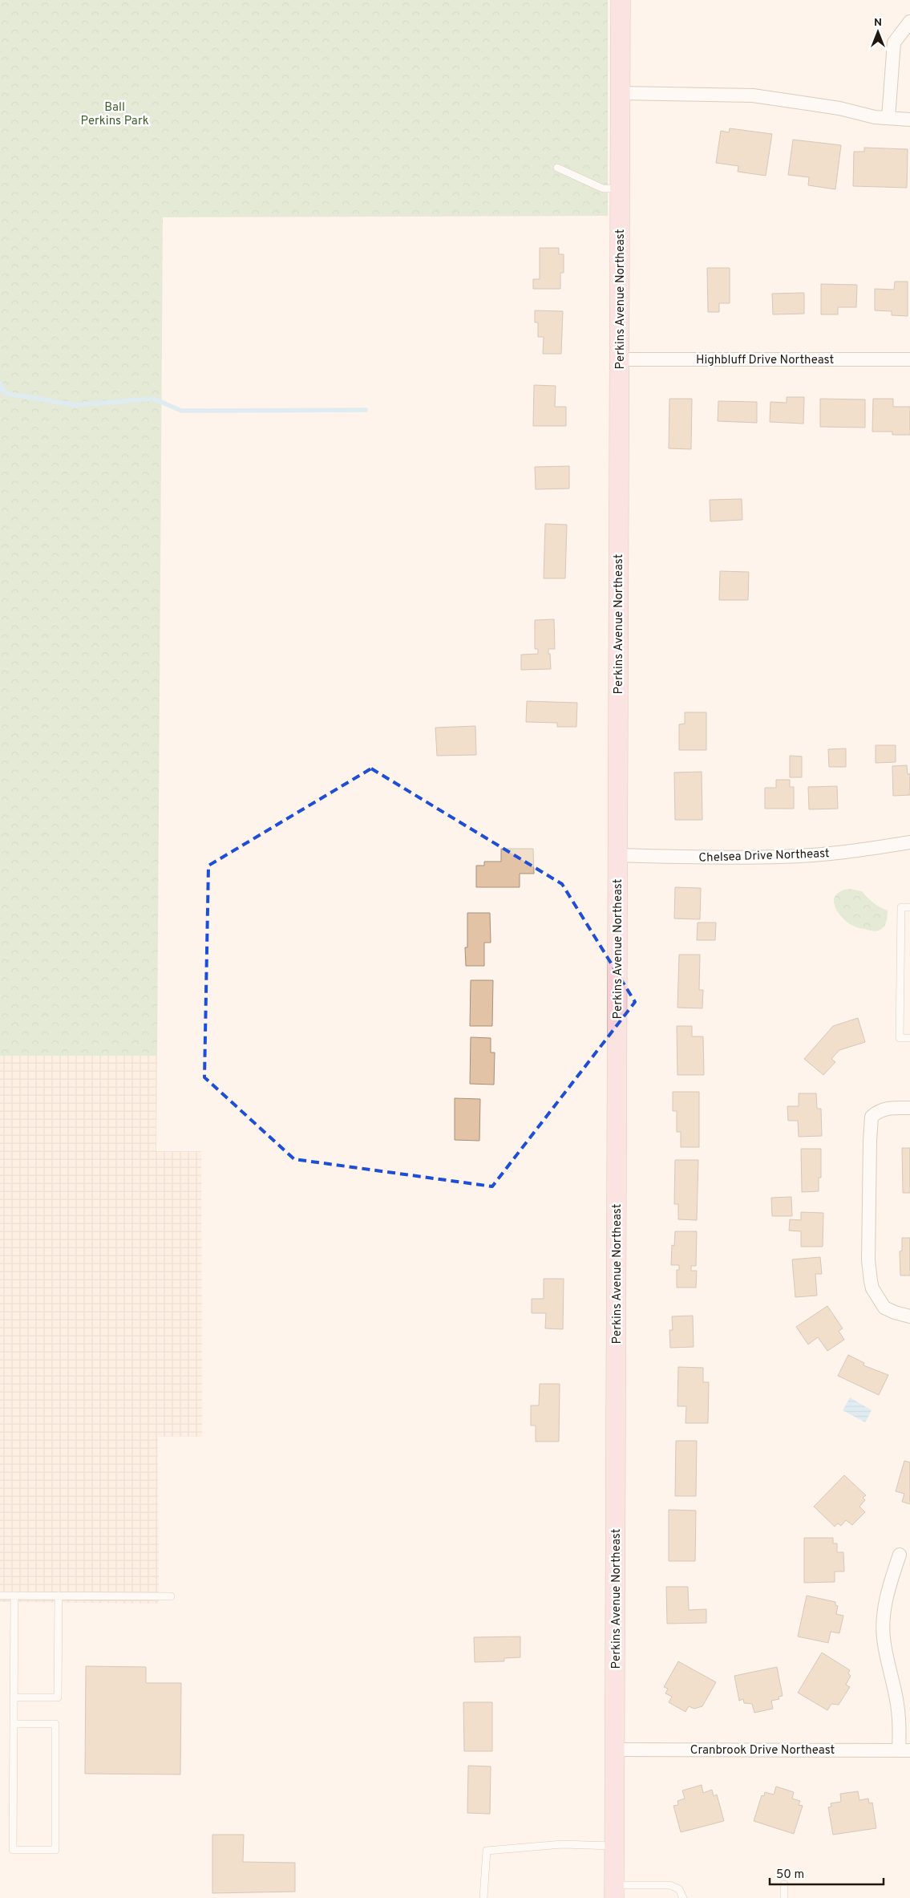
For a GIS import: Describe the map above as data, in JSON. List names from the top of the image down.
{
  "streets": {
    "street": [
      "Perkins Avenue Northeast",
      "Highbluff Drive Northeast",
      "Chelsea Drive Northeast",
      "Cranbrook Drive Northeast"
    ]
  },
  "crossings": [
    ["Perkins Avenue Northeast", "Highbluff Drive Northeast"],
    ["Perkins Avenue Northeast", "Chelsea Drive Northeast"],
    ["Perkins Avenue Northeast", "Cranbrook Drive Northeast"]
  ],
  "parks": ["Ball Perkins Park"],
  "scale_bar": "50 m",
  "north": "top"
}
